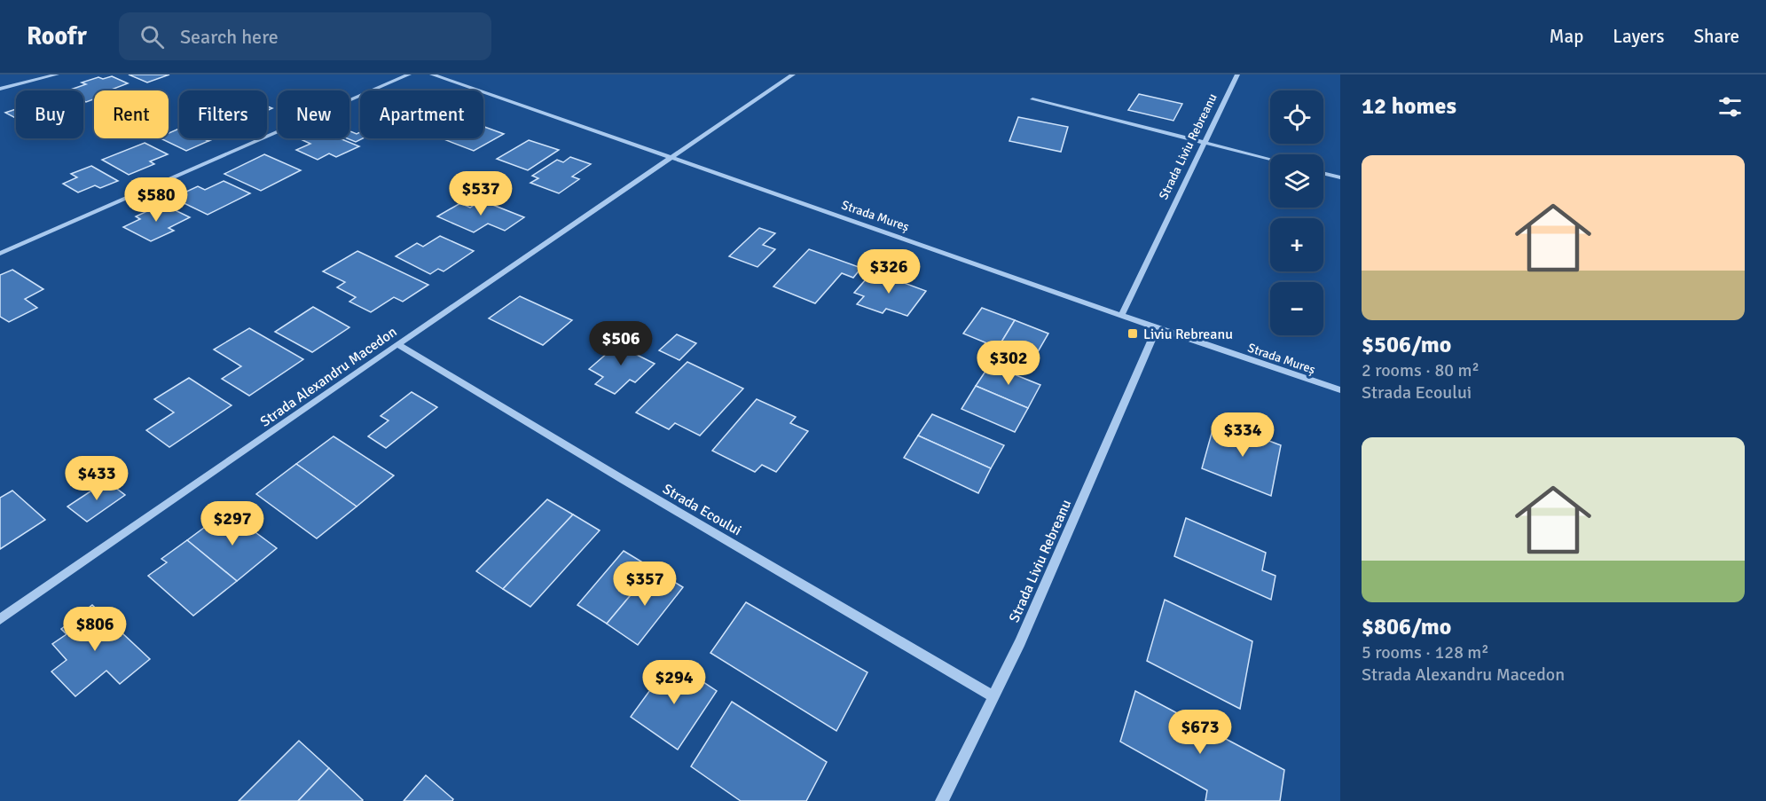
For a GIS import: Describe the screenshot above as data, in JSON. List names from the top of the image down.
{
  "streets": {
    "street": [
      "Strada Liviu Rebreanu",
      "Strada Mureș",
      "Strada Alexandru Macedon",
      "Strada Ecoului"
    ]
  },
  "crossings": [
    ["Strada Liviu Rebreanu", "Strada Mureș"],
    ["Strada Liviu Rebreanu", "Strada Ecoului"],
    ["Strada Mureș", "Strada Alexandru Macedon"],
    ["Strada Alexandru Macedon", "Strada Ecoului"]
  ],
  "places": {
    "transit": ["Liviu Rebreanu"]
  },
  "page": {
    "header": "Roofr",
    "search": "Search here",
    "nav": ["Map", "Layers", "Share"],
    "heading": "12 homes",
    "map_buttons": ["+", "−"],
    "chip": [
      "Buy",
      "Rent",
      "Filters",
      "New",
      "Apartment"
    ],
    "list": [
      {
        "name": "$506/mo",
        "note": "2 rooms · 80 m² · Strada Ecoului"
      },
      {
        "name": "$806/mo",
        "note": "5 rooms · 128 m² · Strada Alexandru Macedon"
      }
    ],
    "price": [
      "$537",
      "$580",
      "$326",
      "$506",
      "$302",
      "$334",
      "$433",
      "$297",
      "$357",
      "$806",
      "$294",
      "$673"
    ]
  }
}
